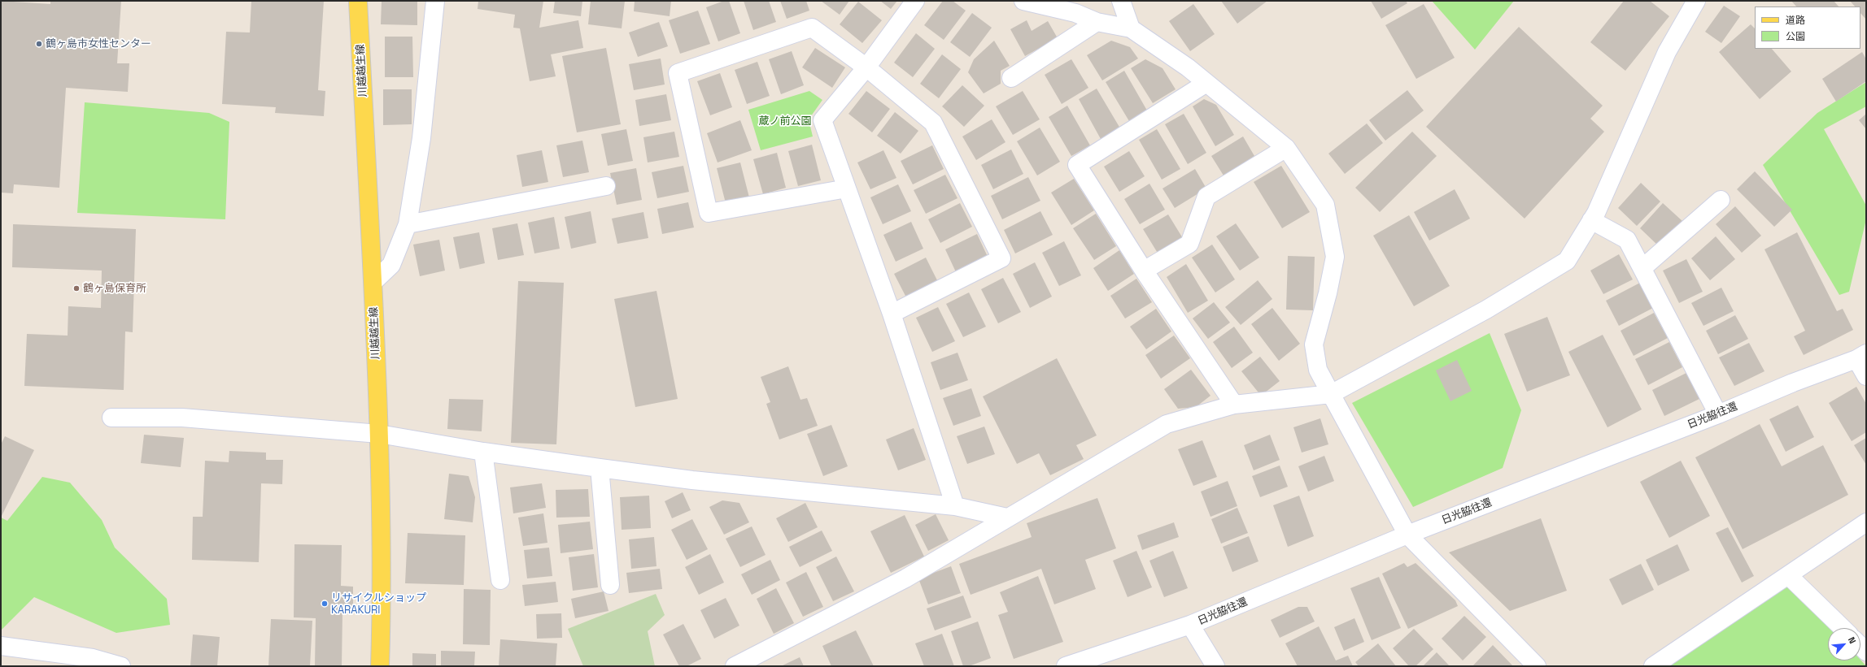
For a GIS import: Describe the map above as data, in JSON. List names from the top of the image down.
{
  "streets": {
    "main road": ["川越越生線"],
    "street": ["日光脇往還"]
  },
  "parks": ["蔵ノ前公園"],
  "places": ["鶴ヶ島市女性センター", "鶴ヶ島保育所", "リサイクルショップ KARAKURI"],
  "legend": ["道路", "公園"],
  "north": "top right"
}
